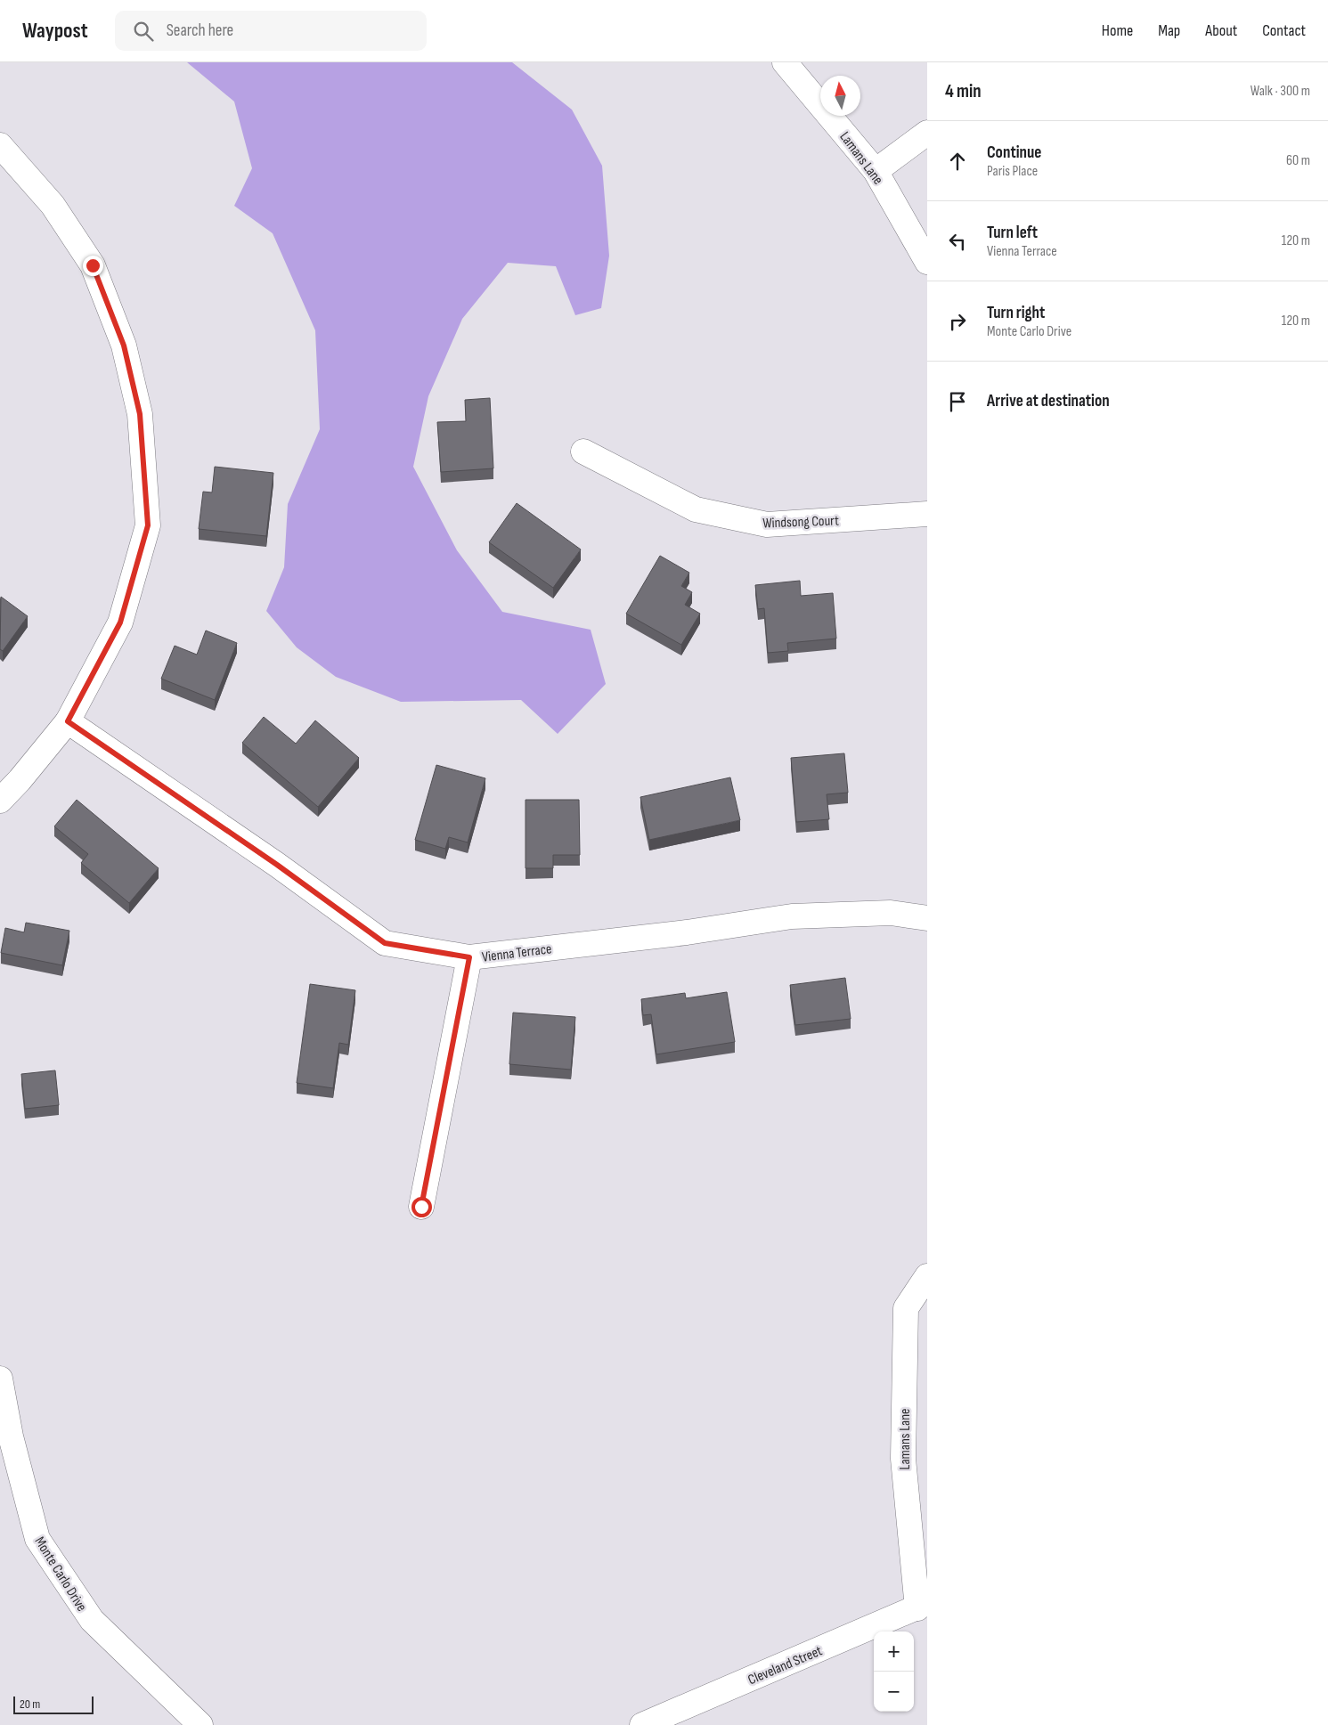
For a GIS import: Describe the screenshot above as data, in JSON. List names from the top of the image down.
{
  "streets": {
    "street": [
      "Lamans Lane",
      "Windsong Court",
      "Vienna Terrace",
      "Monte Carlo Drive",
      "Cleveland Street"
    ]
  },
  "crossings": [
    ["Lamans Lane", "Cleveland Street"]
  ],
  "scale_bar": "20 m",
  "north": "top",
  "page": {
    "header": "Waypost",
    "search": "Search here",
    "nav": [
      "Home",
      "Map",
      "About",
      "Contact"
    ],
    "heading": ["4 min", "Walk · 300 m"],
    "list": [
      ["Continue", "Paris Place", "60 m"],
      ["Turn left", "Vienna Terrace", "120 m"],
      ["Turn right", "Monte Carlo Drive", "120 m"],
      "Arrive at destination"
    ],
    "map_buttons": ["+", "−"],
    "scale": "20 m"
  }
}
